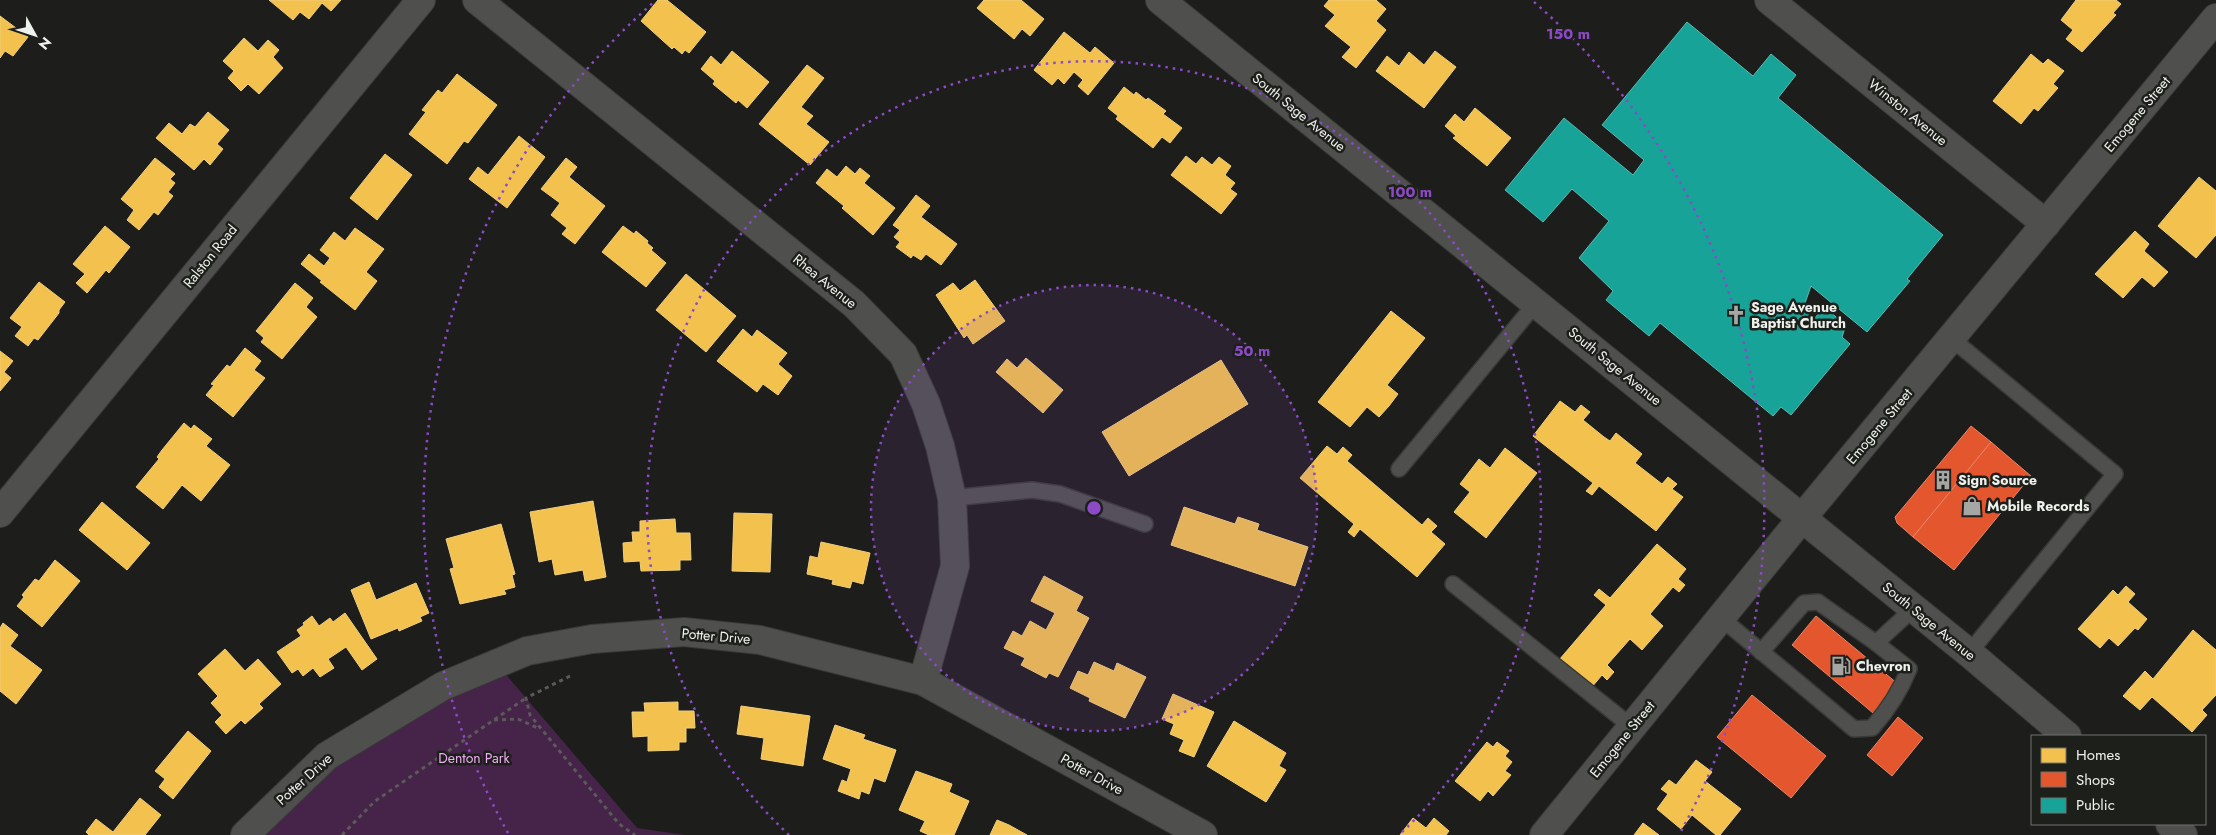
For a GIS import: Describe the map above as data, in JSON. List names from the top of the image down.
{
  "streets": {
    "street": [
      "South Sage Avenue",
      "Winston Avenue",
      "Emogene Street",
      "Ralston Road",
      "Rhea Avenue",
      "Potter Drive"
    ]
  },
  "crossings": [
    ["South Sage Avenue", "Emogene Street"],
    ["Winston Avenue", "Emogene Street"],
    ["Rhea Avenue", "Potter Drive"]
  ],
  "parks": ["Denton Park"],
  "places": {
    "church": ["Sage Avenue Baptist Church"],
    "building": ["Sign Source"],
    "shop": ["Mobile Records"],
    "fuel station": ["Chevron"]
  },
  "legend": ["Homes", "Shops", "Public"],
  "north": "bottom right",
  "rings": ["150 m", "100 m", "50 m"]
}
